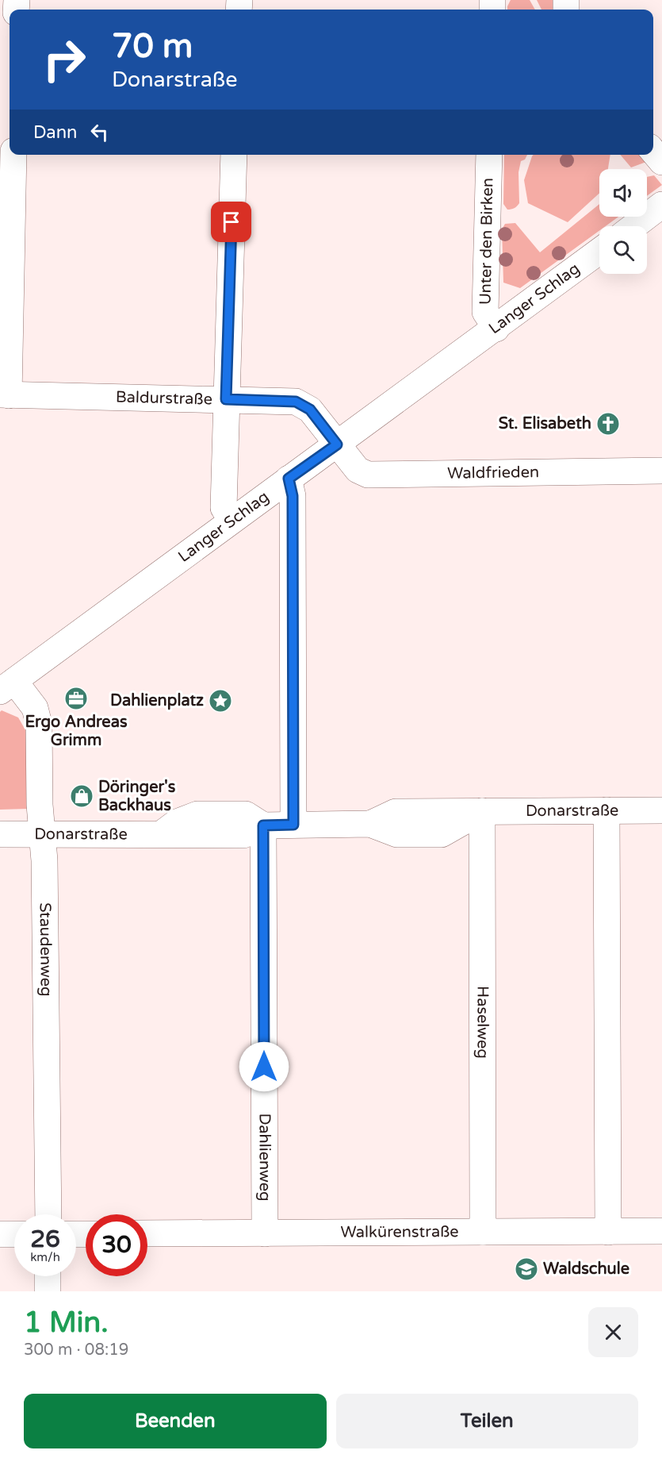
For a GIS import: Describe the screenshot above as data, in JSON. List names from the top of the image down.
{
  "streets": {
    "street": [
      "Unter den Birken",
      "Langer Schlag",
      "Baldurstraße",
      "Waldfrieden",
      "Donarstraße",
      "Staudenweg",
      "Haselweg",
      "Dahlienweg",
      "Walkürenstraße"
    ]
  },
  "crossings": [
    ["Unter den Birken", "Langer Schlag"],
    ["Langer Schlag", "Baldurstraße"],
    ["Langer Schlag", "Waldfrieden"],
    ["Langer Schlag", "Staudenweg"],
    ["Baldurstraße", "Waldfrieden"],
    ["Donarstraße", "Staudenweg"],
    ["Donarstraße", "Haselweg"],
    ["Donarstraße", "Dahlienweg"],
    ["Haselweg", "Walkürenstraße"],
    ["Dahlienweg", "Walkürenstraße"]
  ],
  "places": {
    "church": ["St. Elisabeth"],
    "office": ["Ergo Andreas Grimm"],
    "place": ["Dahlienplatz"],
    "shop": ["Döringer's Backhaus"],
    "school or university": ["Waldschule"]
  },
  "page": {
    "turn": ["70 m", "Donarstraße"],
    "then": "Dann",
    "speed": "26 km/h",
    "limit": "30",
    "heading": ["1 Min.", "300 m · 08:19"],
    "buttons": ["Beenden", "Teilen"]
  }
}
